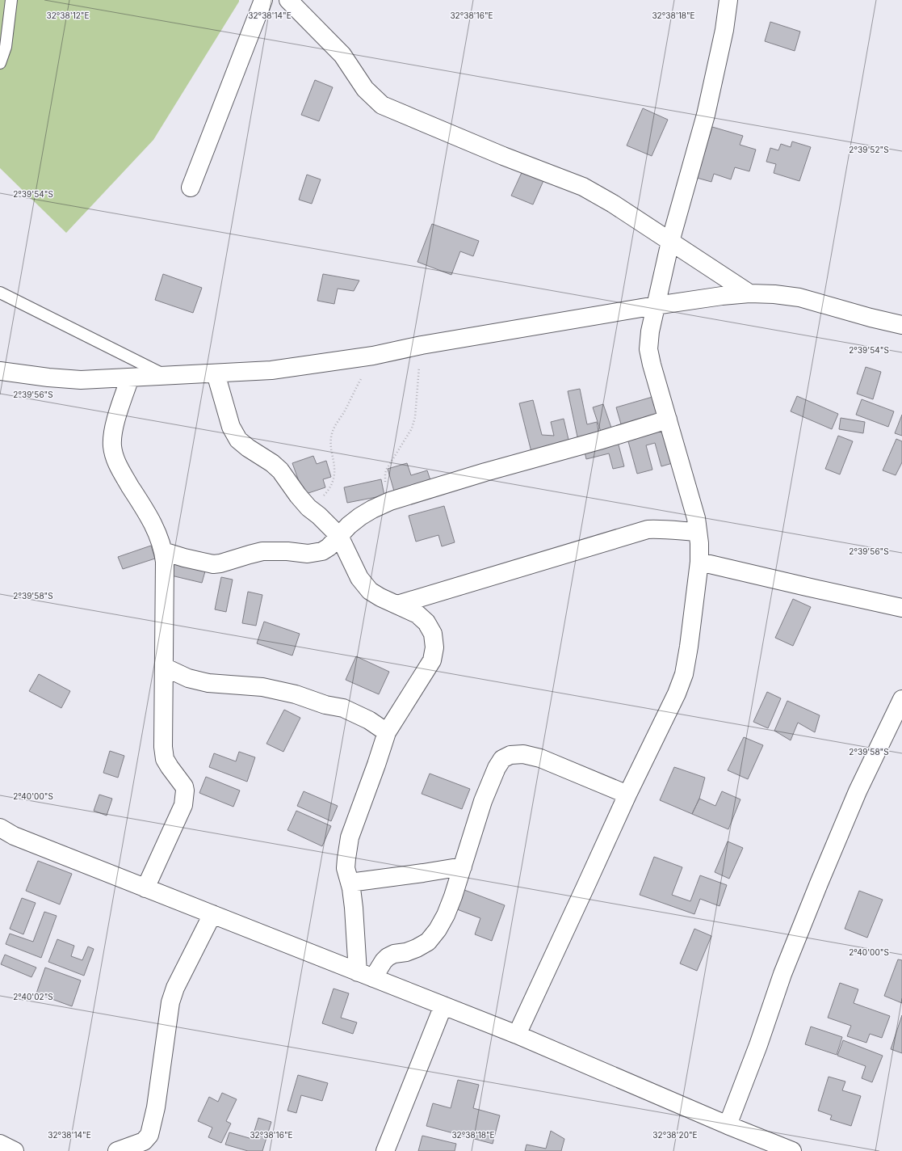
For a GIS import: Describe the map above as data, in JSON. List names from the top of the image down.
{
  "coordinates": [
    "32°38'12\"E",
    "32°38'14\"E",
    "32°38'16\"E",
    "32°38'18\"E",
    "2°39'52\"S",
    "2°39'54\"S",
    "2°39'56\"S",
    "2°39'58\"S",
    "2°40'00\"S",
    "2°40'02\"S",
    "32°38'20\"E"
  ]
}
